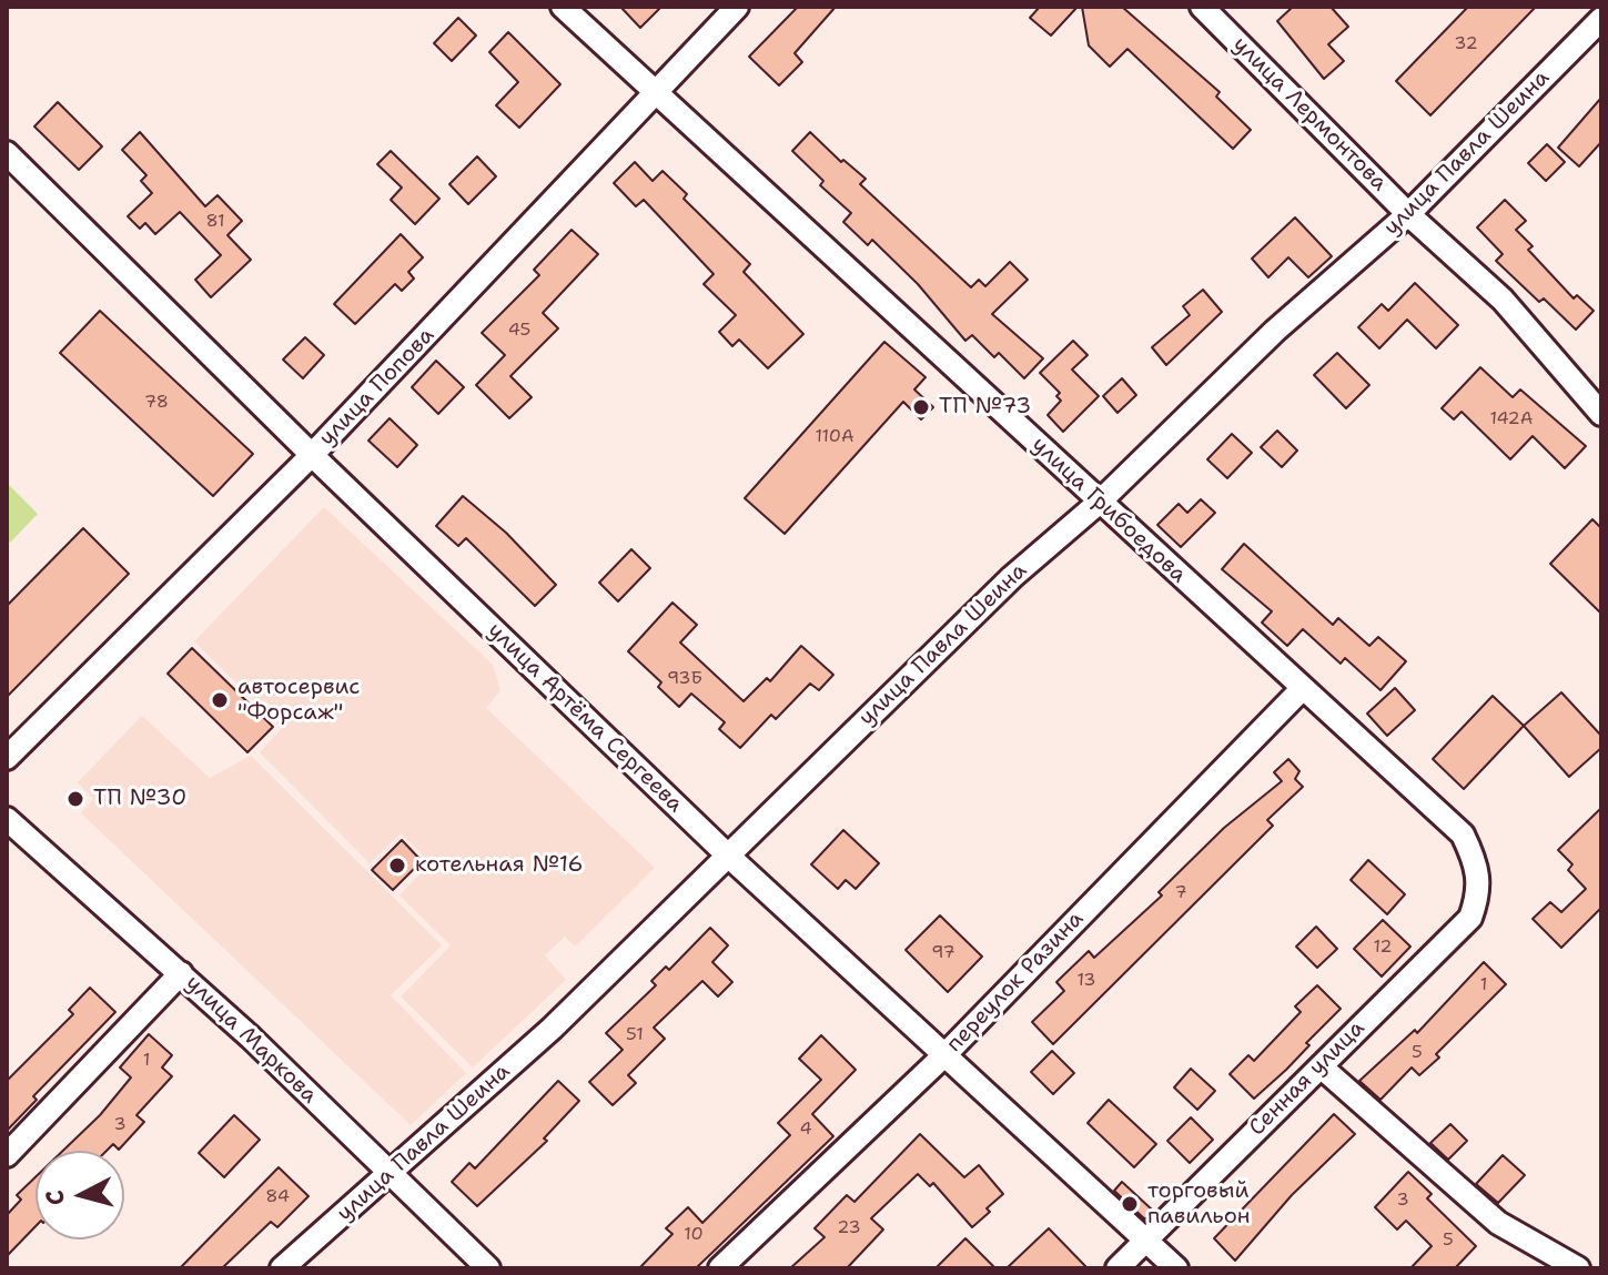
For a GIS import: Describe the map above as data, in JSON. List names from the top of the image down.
{
  "streets": {
    "street": [
      "улица Лермонтова",
      "улица Павла Шеина",
      "улица Попова",
      "улица Грибоедова",
      "улица Артёма Сергеева",
      "переулок Разина",
      "улица Маркова",
      "Сенная улица"
    ]
  },
  "crossings": [
    ["улица Лермонтова", "улица Павла Шеина"],
    ["улица Павла Шеина", "улица Грибоедова"],
    ["улица Павла Шеина", "улица Артёма Сергеева"],
    ["улица Павла Шеина", "улица Маркова"],
    ["улица Попова", "улица Грибоедова"],
    ["улица Попова", "улица Артёма Сергеева"],
    ["улица Грибоедова", "переулок Разина"],
    ["улица Грибоедова", "Сенная улица"],
    ["улица Артёма Сергеева", "переулок Разина"],
    ["улица Артёма Сергеева", "Сенная улица"]
  ],
  "places": [
    "ТП №73",
    "автосервис \"Форсаж\"",
    "ТП №30",
    "котельная №16",
    "торговый павильон"
  ],
  "house_numbers": [
    "32",
    "81",
    "45",
    "78",
    "142А",
    "110А",
    "93Б",
    "7",
    "12",
    "97",
    "13",
    "1",
    "51",
    "5",
    "1",
    "3",
    "4",
    "84",
    "3",
    "23",
    "10",
    "5"
  ],
  "north": "left"
}
